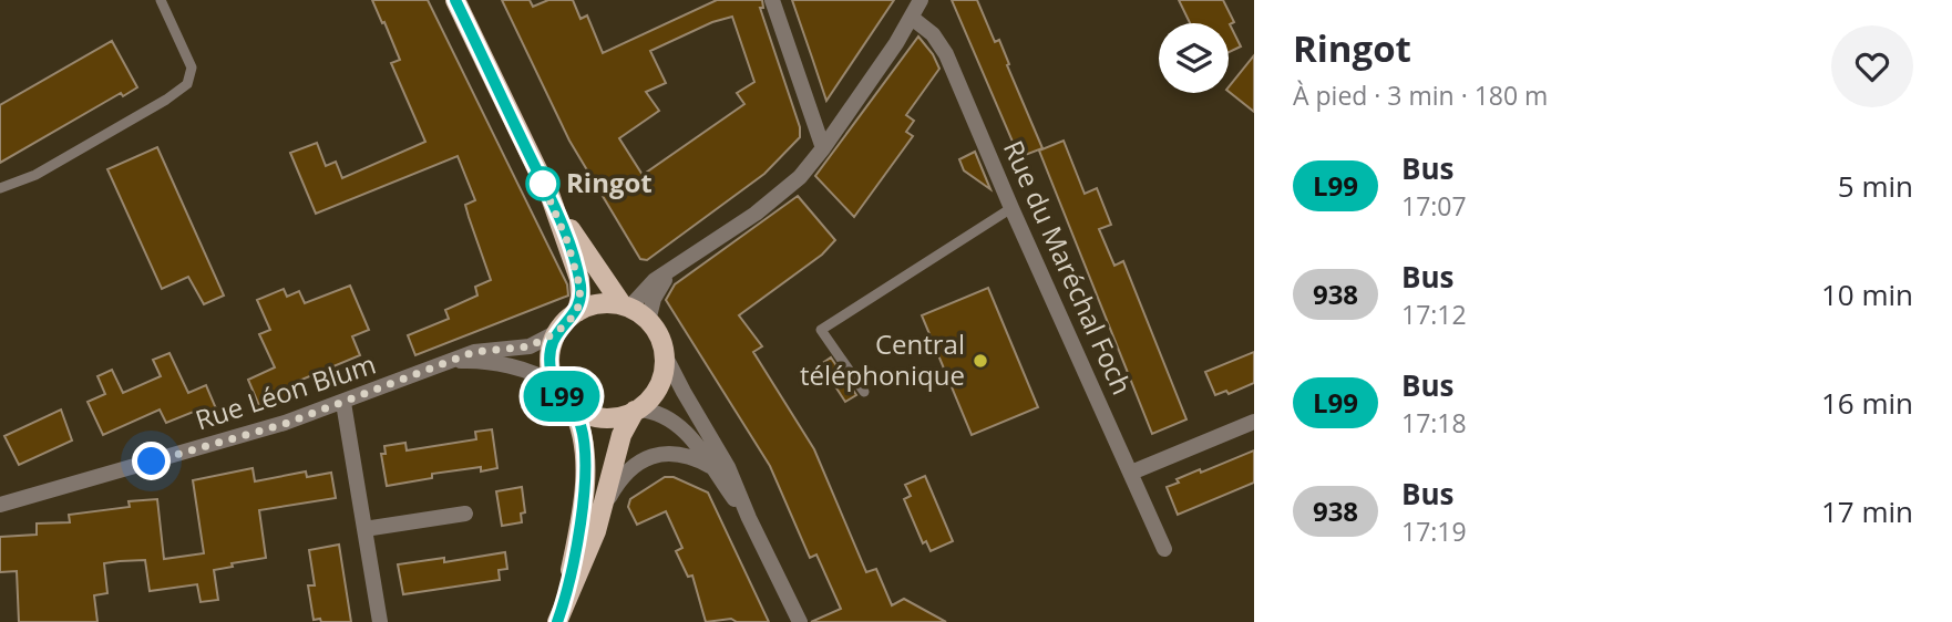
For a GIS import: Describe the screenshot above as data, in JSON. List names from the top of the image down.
{
  "streets": {
    "street": ["Rue du Maréchal Foch", "Rue Léon Blum"]
  },
  "places": ["Ringot", "Central téléphonique"],
  "lines": ["bus line L99"],
  "page": {
    "on_map": "L99",
    "heading": ["Ringot", "À pied · 3 min · 180 m"],
    "list": [
      {
        "mark": "L99",
        "name": "Bus",
        "note": "17:07",
        "value": "5 min"
      },
      {
        "mark": "938",
        "name": "Bus",
        "note": "17:12",
        "value": "10 min"
      },
      {
        "mark": "L99",
        "name": "Bus",
        "note": "17:18",
        "value": "16 min"
      },
      {
        "mark": "938",
        "name": "Bus",
        "note": "17:19",
        "value": "17 min"
      }
    ]
  }
}
